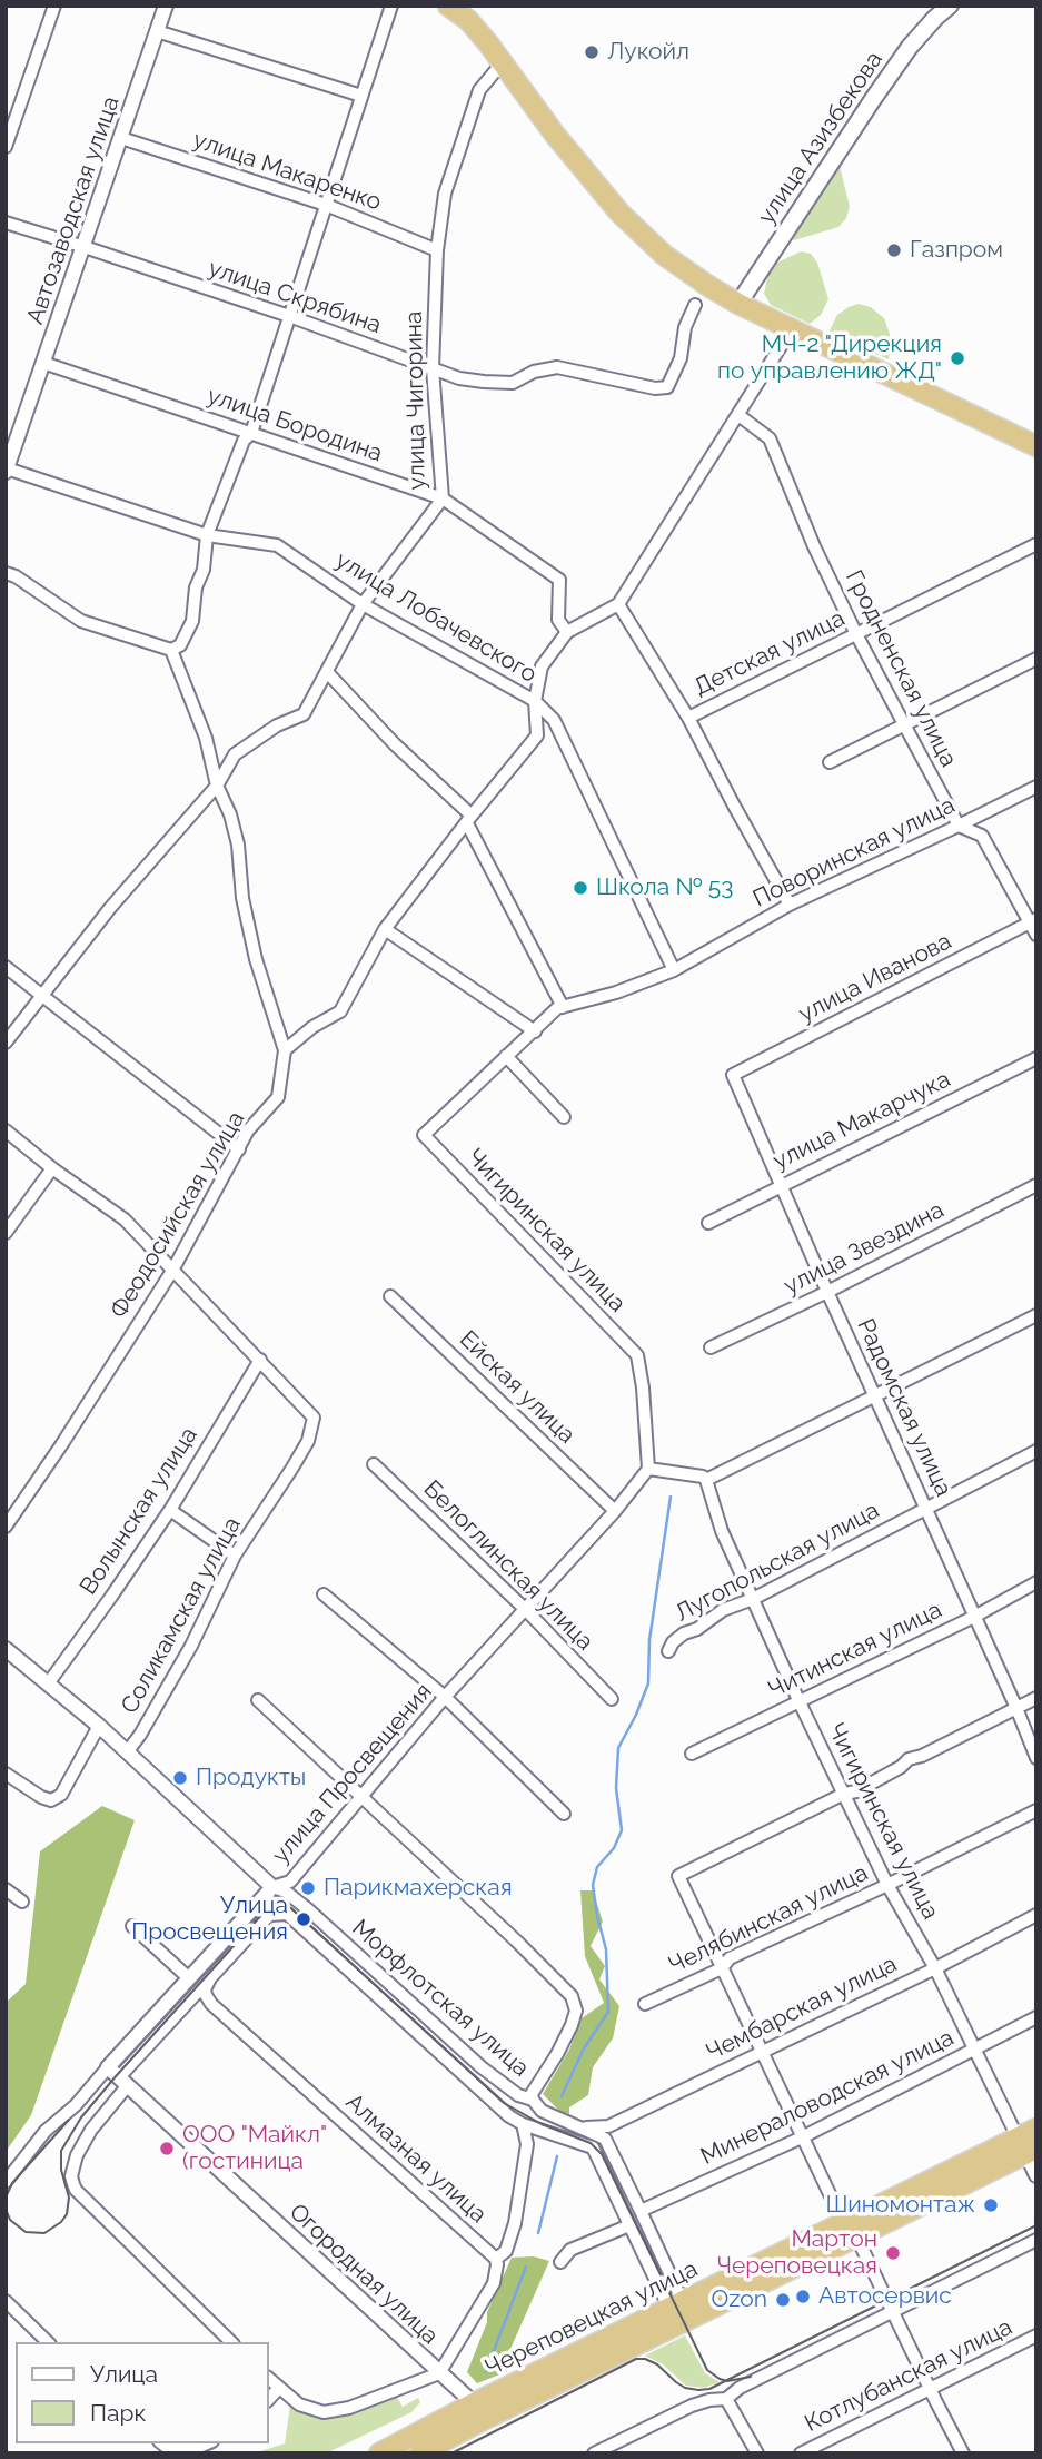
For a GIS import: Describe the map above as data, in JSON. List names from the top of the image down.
{
  "streets": {
    "highway": ["Череповецкая улица"],
    "main road": ["улица Азизбекова"],
    "street": [
      "улица Макаренко",
      "Автозаводская улица",
      "улица Скрябина",
      "улица Чигорина",
      "улица Бородина",
      "улица Лобачевского",
      "Детская улица",
      "Гродненская улица",
      "Поворинская улица",
      "улица Иванова",
      "улица Макарчука",
      "Феодосийская улица",
      "Чигиринская улица",
      "улица Звездина",
      "Ейская улица",
      "Радомская улица",
      "Волынская улица",
      "Лугопольская улица",
      "Белоглинская улица",
      "Соликамская улица",
      "Читинская улица",
      "улица Просвещения",
      "Челябинская улица",
      "Морфлотская улица",
      "Чембарская улица",
      "Минераловодская улица",
      "Алмазная улица",
      "Огородная улица",
      "Котлубанская улица"
    ]
  },
  "crossings": [
    ["улица Макаренко", "Автозаводская улица"],
    ["улица Макаренко", "улица Чигорина"],
    ["Автозаводская улица", "улица Скрябина"],
    ["Автозаводская улица", "улица Бородина"],
    ["Автозаводская улица", "улица Лобачевского"],
    ["улица Скрябина", "улица Чигорина"],
    ["улица Чигорина", "улица Бородина"],
    ["улица Чигорина", "улица Лобачевского"],
    ["Детская улица", "Гродненская улица"],
    ["Гродненская улица", "Поворинская улица"],
    ["Гродненская улица", "улица Иванова"],
    ["Поворинская улица", "Чигиринская улица"],
    ["улица Иванова", "Радомская улица"],
    ["улица Макарчука", "Радомская улица"],
    ["Чигиринская улица", "Лугопольская улица"],
    ["Чигиринская улица", "Читинская улица"],
    ["Чигиринская улица", "улица Просвещения"],
    ["Чигиринская улица", "Челябинская улица"],
    ["Чигиринская улица", "Чембарская улица"],
    ["Чигиринская улица", "Минераловодская улица"],
    ["Чигиринская улица", "Череповецкая улица"],
    ["улица Звездина", "Радомская улица"],
    ["Ейская улица", "улица Просвещения"],
    ["Радомская улица", "Лугопольская улица"],
    ["Радомская улица", "Читинская улица"],
    ["Волынская улица", "Соликамская улица"],
    ["Волынская улица", "Морфлотская улица"],
    ["Белоглинская улица", "улица Просвещения"],
    ["Соликамская улица", "Морфлотская улица"],
    ["улица Просвещения", "Морфлотская улица"],
    ["улица Просвещения", "Огородная улица"],
    ["Огородная улица", "Череповецкая улица"]
  ],
  "places": [
    "Лукойл",
    "Газпром",
    "МЧ-2 \"Дирекция по управлению ЖД\"",
    "Школа № 53",
    "Продукты",
    "Парикмахерская",
    "Улица Просвещения",
    "ООО \"Майкл\" (гостиница",
    "Шиномонтаж",
    "Мартон Череповецкая",
    "Автосервис",
    "Ozon"
  ],
  "legend": ["Улица", "Парк"]
}
